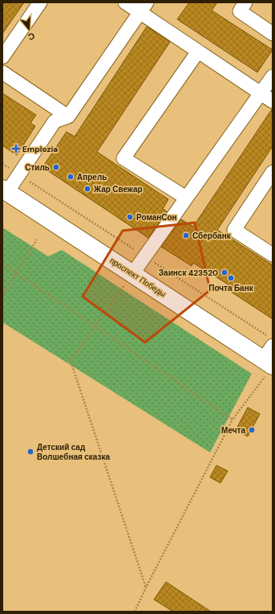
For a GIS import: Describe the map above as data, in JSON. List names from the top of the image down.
{
  "streets": {
    "main road": ["проспект Победы"]
  },
  "places": {
    "health": ["Emplozia"],
    "other": [
      "Стиль",
      "Апрель",
      "Жар Свежар",
      "РоманСон",
      "Сбербанк",
      "Заинск 423520",
      "Почта Банк",
      "Мечта",
      "Детский сад Волшебная сказка"
    ]
  },
  "north": "bottom"
}
